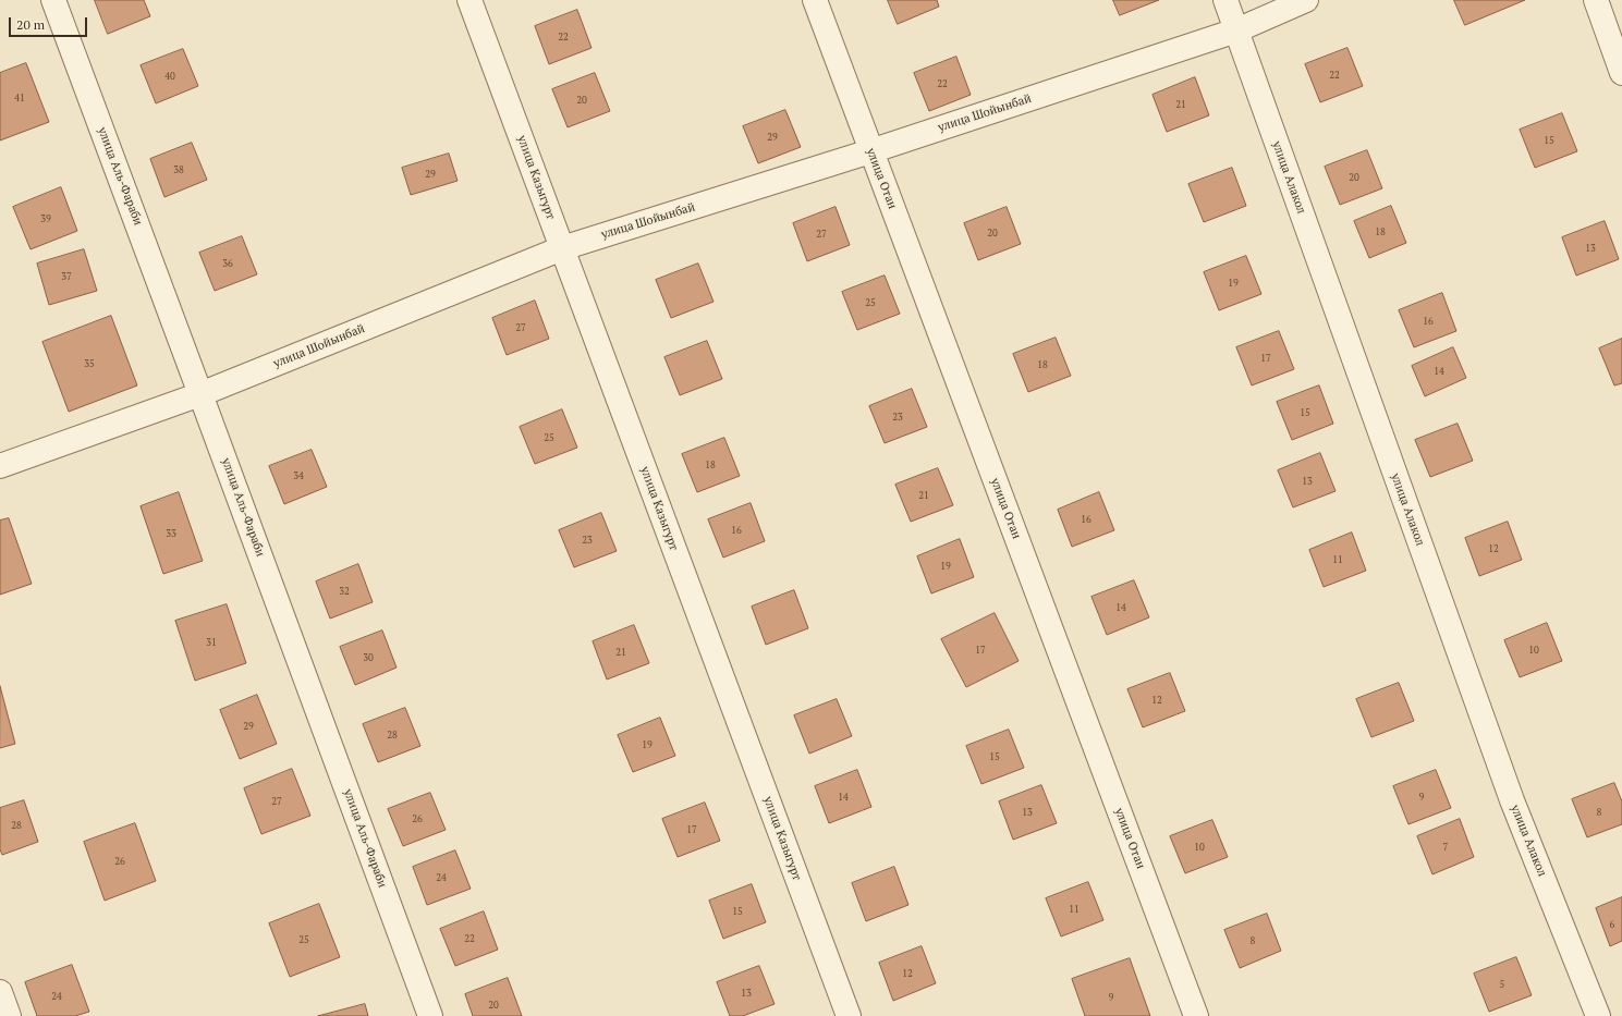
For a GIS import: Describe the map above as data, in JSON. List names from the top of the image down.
{
  "streets": {
    "street": [
      "улица Шойынбай",
      "улица Аль-Фараби",
      "улица Казыгурт",
      "улица Алакол",
      "улица Отан"
    ]
  },
  "crossings": [
    ["улица Шойынбай", "улица Аль-Фараби"],
    ["улица Шойынбай", "улица Казыгурт"],
    ["улица Шойынбай", "улица Алакол"],
    ["улица Шойынбай", "улица Отан"]
  ],
  "house_numbers": [
    "22",
    "22",
    "40",
    "22",
    "41",
    "20",
    "21",
    "29",
    "15",
    "38",
    "29",
    "20",
    "39",
    "18",
    "20",
    "27",
    "13",
    "36",
    "37",
    "19",
    "25",
    "16",
    "27",
    "17",
    "35",
    "18",
    "14",
    "15",
    "23",
    "25",
    "18",
    "34",
    "13",
    "21",
    "16",
    "16",
    "33",
    "23",
    "12",
    "11",
    "19",
    "32",
    "14",
    "31",
    "17",
    "10",
    "21",
    "30",
    "12",
    "29",
    "28",
    "19",
    "15",
    "14",
    "9",
    "27",
    "13",
    "8",
    "26",
    "28",
    "17",
    "10",
    "7",
    "26",
    "24",
    "11",
    "15",
    "6",
    "22",
    "25",
    "8",
    "12",
    "5",
    "13",
    "24",
    "9",
    "20"
  ],
  "scale_bar": "20 m"
}
